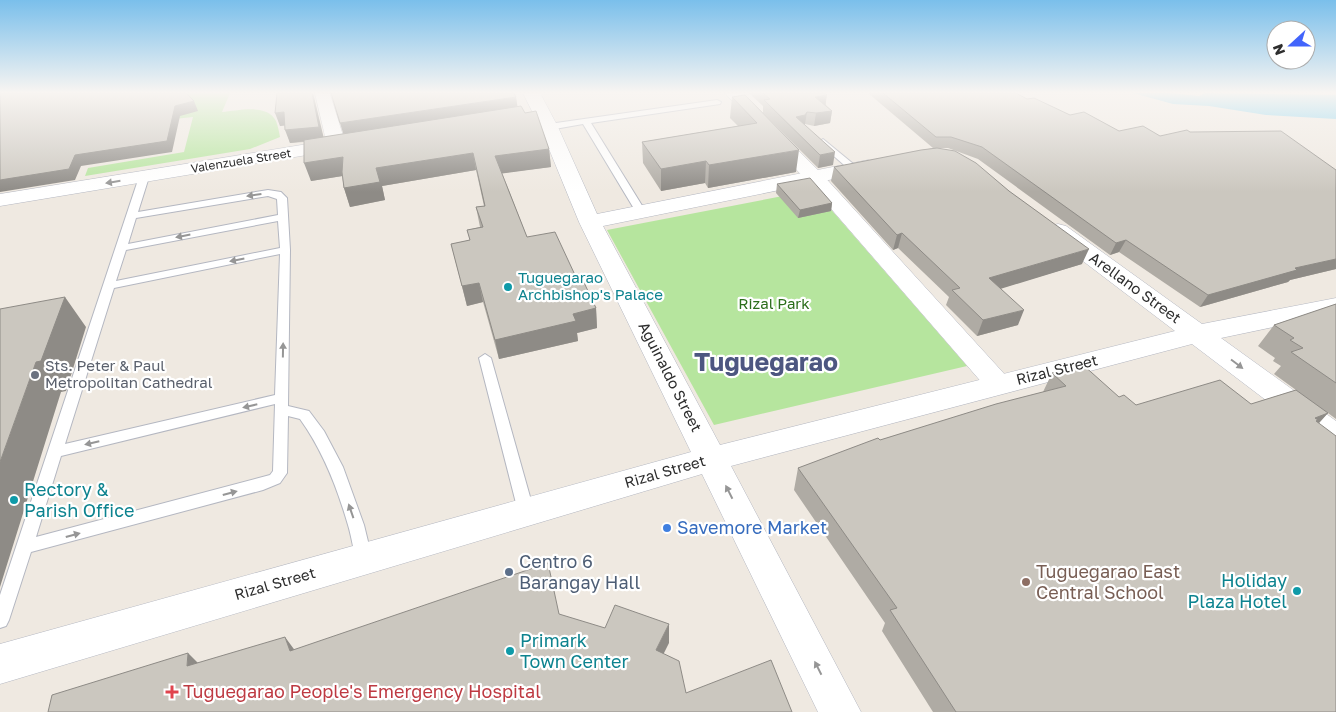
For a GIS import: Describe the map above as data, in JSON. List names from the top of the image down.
{
  "streets": {
    "street": [
      "Valenzuela Street",
      "Arellano Street",
      "Rizal Street",
      "Aguinaldo Street"
    ]
  },
  "crossings": [
    ["Arellano Street", "Rizal Street"],
    ["Rizal Street", "Aguinaldo Street"]
  ],
  "one_way": ["Valenzuela Street", "Arellano Street", "Aguinaldo Street"],
  "districts": ["Tuguegarao"],
  "parks": ["Rizal Park"],
  "places": {
    "other": [
      "Tuguegarao Archbishop's Palace",
      "Sts. Peter & Paul Metropolitan Cathedral",
      "Rectory & Parish Office",
      "Savemore Market",
      "Centro 6 Barangay Hall",
      "Tuguegarao East Central School",
      "Holiday Plaza Hotel",
      "Primark Town Center"
    ],
    "health": ["Tuguegarao People's Emergency Hospital"]
  },
  "north": "left"
}
